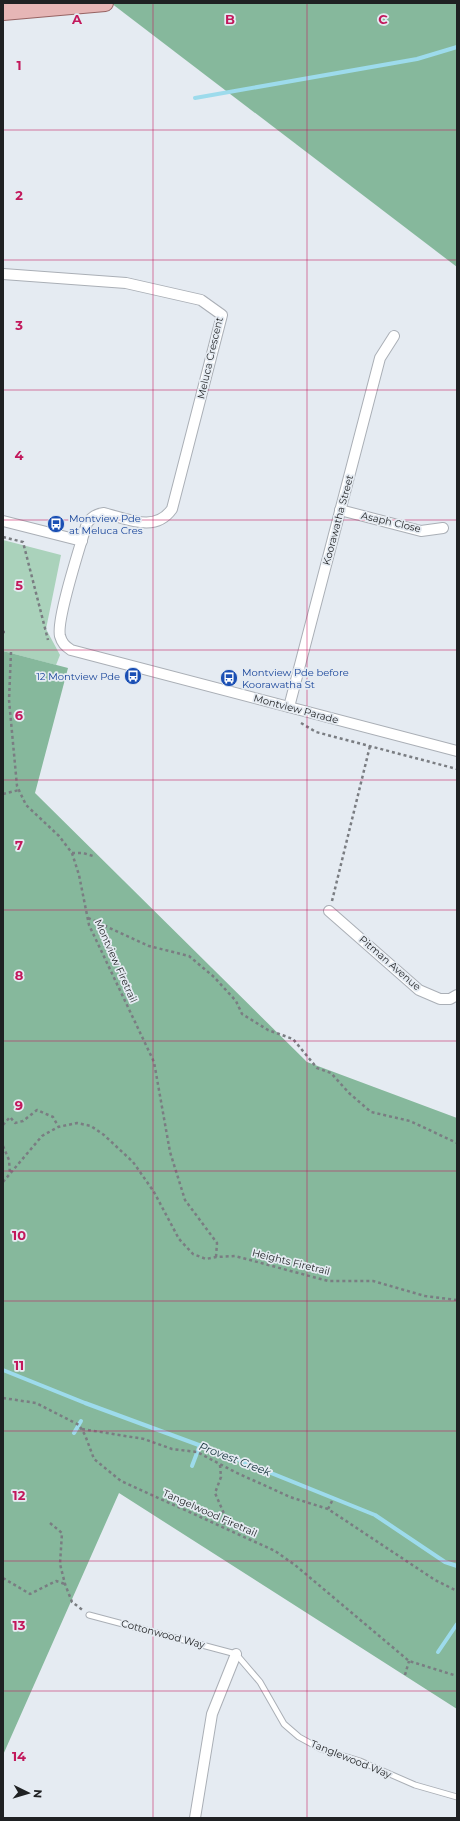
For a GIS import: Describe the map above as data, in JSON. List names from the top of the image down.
{
  "streets": {
    "street": [
      "Meluca Crescent",
      "Koorawatha Street",
      "Asaph Close",
      "Montview Parade",
      "Pitman Avenue"
    ],
    "lane": ["Cottonwood Way", "Tanglewood Way"],
    "path": ["Montview Firetrail", "Heights Firetrail", "Tangelwood Firetrail"]
  },
  "crossings": [
    ["Meluca Crescent", "Montview Parade"],
    ["Koorawatha Street", "Asaph Close"],
    ["Koorawatha Street", "Montview Parade"],
    ["Montview Firetrail", "Heights Firetrail"],
    ["Cottonwood Way", "Tanglewood Way"]
  ],
  "water": ["Provest Creek"],
  "places": {
    "bus stop": ["Montview Pde at Meluca Cres", "12 Montview Pde", "Montview Pde before Koorawatha St"]
  },
  "north": "right",
  "grid": {
    "columns": ["A", "B", "C"],
    "rows": [
      "1",
      "2",
      "3",
      "4",
      "5",
      "6",
      "7",
      "8",
      "9",
      "10",
      "11",
      "12",
      "13",
      "14"
    ]
  }
}
